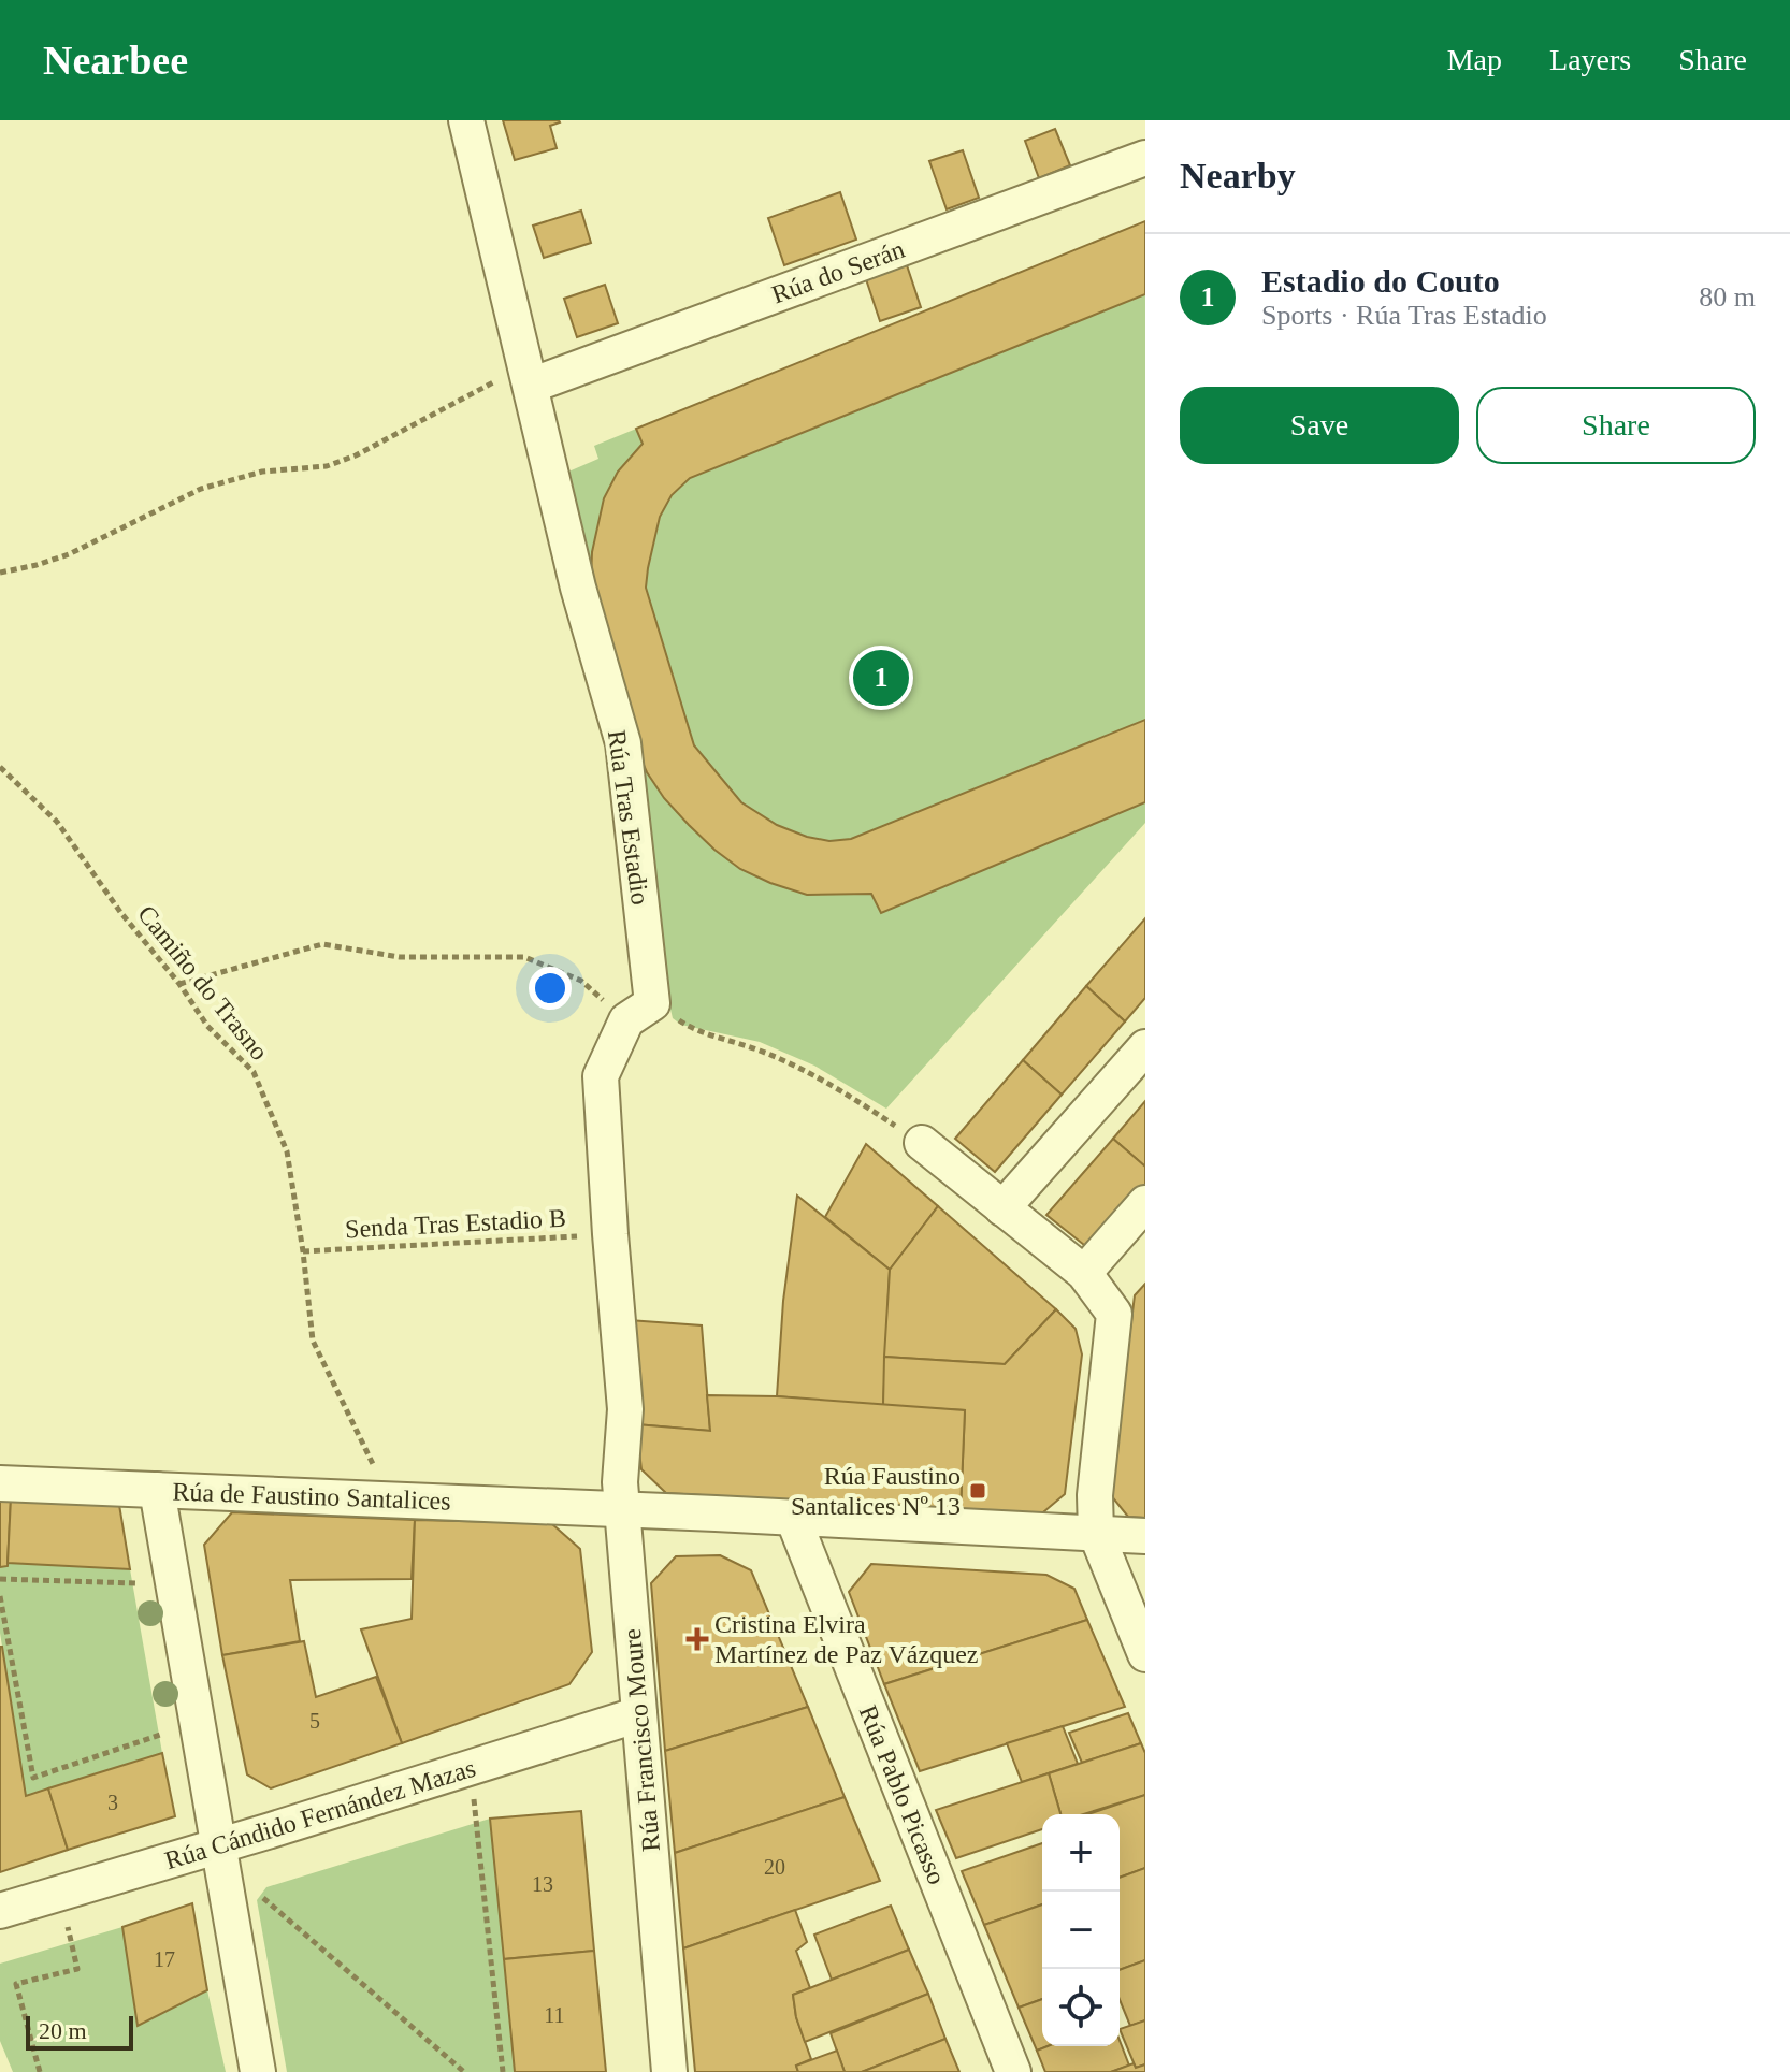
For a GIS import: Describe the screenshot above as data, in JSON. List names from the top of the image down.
{
  "streets": {
    "street": [
      "Rúa do Serán",
      "Rúa Tras Estadio",
      "Rúa de Faustino Santalices",
      "Rúa Francisco Moure",
      "Rúa Pablo Picasso",
      "Rúa Cándido Fernández Mazas"
    ],
    "path": ["Camiño do Trasno", "Senda Tras Estadio B"]
  },
  "crossings": [
    ["Rúa do Serán", "Rúa Tras Estadio"],
    ["Camiño do Trasno", "Senda Tras Estadio B"],
    ["Camiño do Trasno", "Rúa de Faustino Santalices"],
    ["Senda Tras Estadio B", "Rúa Francisco Moure"],
    ["Rúa de Faustino Santalices", "Rúa Francisco Moure"],
    ["Rúa de Faustino Santalices", "Rúa Pablo Picasso"],
    ["Rúa Francisco Moure", "Rúa Cándido Fernández Mazas"]
  ],
  "places": {
    "transit": ["Rúa Faustino Santalices Nº 13"],
    "health": ["Cristina Elvira Martínez de Paz Vázquez"]
  },
  "house_numbers": [
    "5",
    "3",
    "20",
    "13",
    "17",
    "11"
  ],
  "scale_bar": "20 m",
  "page": {
    "header": "Nearbee",
    "nav": ["Map", "Layers", "Share"],
    "heading": "Nearby",
    "list": [
      {
        "mark": "1",
        "name": "Estadio do Couto",
        "note": "Sports · Rúa Tras Estadio",
        "value": "80 m"
      }
    ],
    "buttons": ["Save", "Share"],
    "pins": "1",
    "map_buttons": ["+", "−"],
    "scale": "20 m"
  }
}
